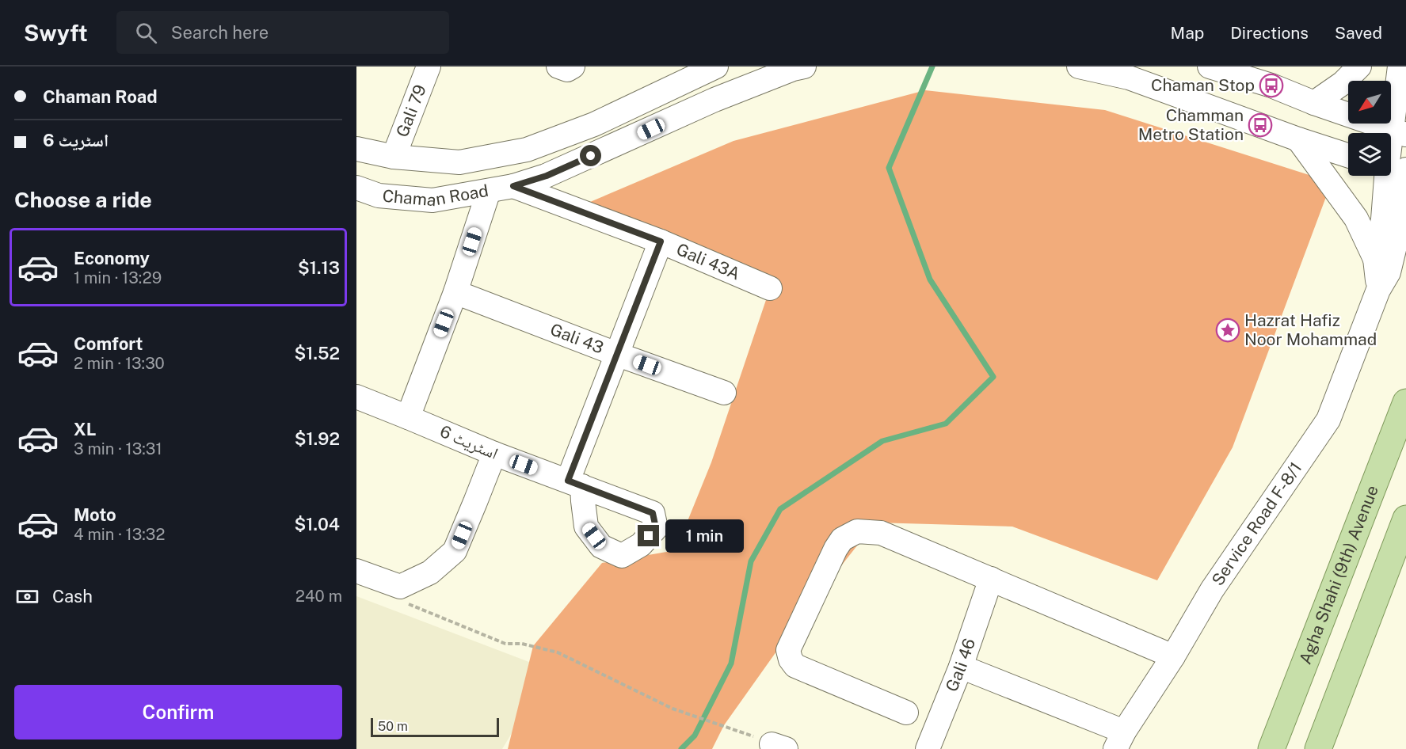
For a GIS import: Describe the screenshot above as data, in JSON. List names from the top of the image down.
{
  "streets": {
    "main road": ["Agha Shahi (9th) Avenue"],
    "street": [
      "Gali 79",
      "Chaman Road",
      "Gali 43A",
      "Gali 43",
      "اسٹریٹ 6",
      "Service Road F-8/1",
      "Gali 46"
    ]
  },
  "crossings": [
    ["Gali 79", "Chaman Road"],
    ["Chaman Road", "Gali 43A"],
    ["Gali 43", "اسٹریٹ 6"]
  ],
  "places": {
    "bus stop": ["Chaman Stop", "Chamman Metro Station"],
    "place": ["Hazrat Hafiz Noor Mohammad"]
  },
  "scale_bar": "50 m",
  "north": "bottom left",
  "page": {
    "header": "Swyft",
    "search": "Search here",
    "nav": ["Map", "Directions", "Saved"],
    "banner": ["Chaman Road", "اسٹریٹ 6"],
    "heading": "Choose a ride",
    "list": [
      {
        "name": "Economy",
        "note": "1 min · 13:29",
        "value": "$1.13"
      },
      {
        "name": "Comfort",
        "note": "2 min · 13:30",
        "value": "$1.52"
      },
      {
        "name": "XL",
        "note": "3 min · 13:31",
        "value": "$1.92"
      },
      {
        "name": "Moto",
        "note": "4 min · 13:32",
        "value": "$1.04"
      }
    ],
    "bubble": "1 min",
    "pay": ["Cash", "240 m"],
    "buttons": "Confirm",
    "scale": "50 m"
  }
}
